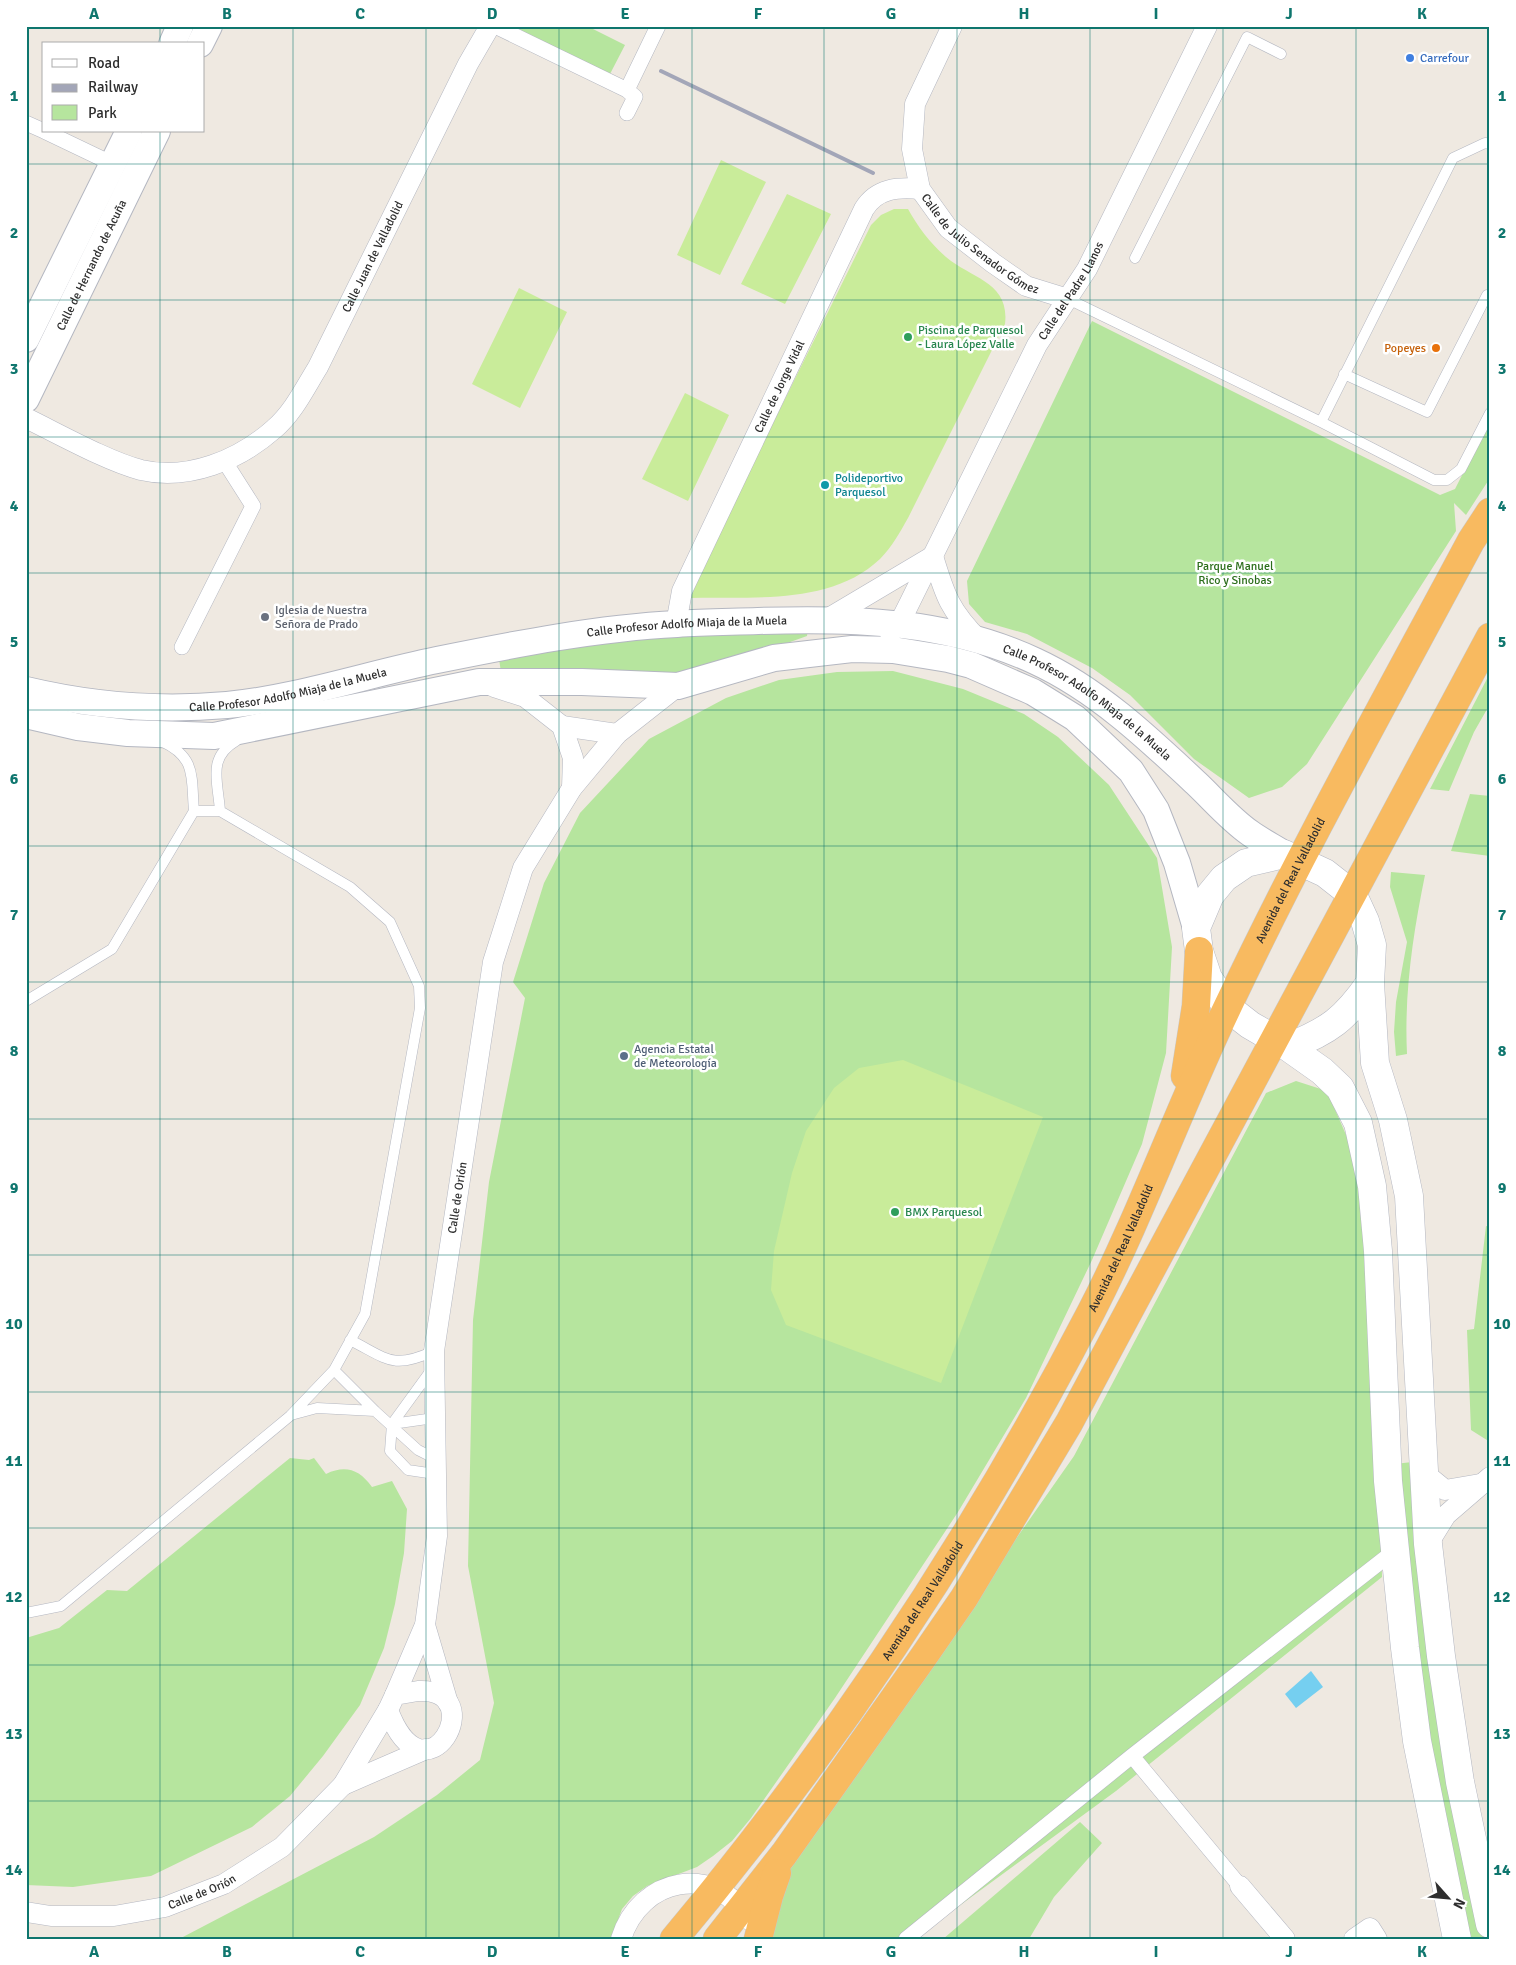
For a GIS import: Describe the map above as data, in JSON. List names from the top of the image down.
{
  "streets": {
    "highway": ["Avenida del Real Valladolid"],
    "street": [
      "Calle de Julio Senador Gómez",
      "Calle Juan de Valladolid",
      "Calle de Hernando de Acuña",
      "Calle del Padre Llanos",
      "Calle de Jorge Vidal",
      "Calle Profesor Adolfo Miaja de la Muela",
      "Calle de Orión"
    ]
  },
  "crossings": [
    ["Calle de Julio Senador Gómez", "Calle del Padre Llanos"],
    ["Calle de Julio Senador Gómez", "Calle de Jorge Vidal"],
    ["Calle del Padre Llanos", "Calle Profesor Adolfo Miaja de la Muela"],
    ["Calle de Jorge Vidal", "Calle Profesor Adolfo Miaja de la Muela"],
    ["Calle Profesor Adolfo Miaja de la Muela", "Avenida del Real Valladolid"],
    ["Calle Profesor Adolfo Miaja de la Muela", "Calle de Orión"]
  ],
  "parks": ["Parque Manuel Rico y Sinobas"],
  "places": [
    "Carrefour",
    "Piscina de Parquesol - Laura López Valle",
    "Popeyes",
    "Polideportivo Parquesol",
    "Iglesia de Nuestra Señora de Prado",
    "Agencia Estatal de Meteorología",
    "BMX Parquesol"
  ],
  "legend": ["Road", "Railway", "Park"],
  "north": "bottom right",
  "grid": {
    "columns": [
      "A",
      "B",
      "C",
      "D",
      "E",
      "F",
      "G",
      "H",
      "I",
      "J",
      "K"
    ],
    "rows": [
      "1",
      "2",
      "3",
      "4",
      "5",
      "6",
      "7",
      "8",
      "9",
      "10",
      "11",
      "12",
      "13",
      "14"
    ]
  }
}
